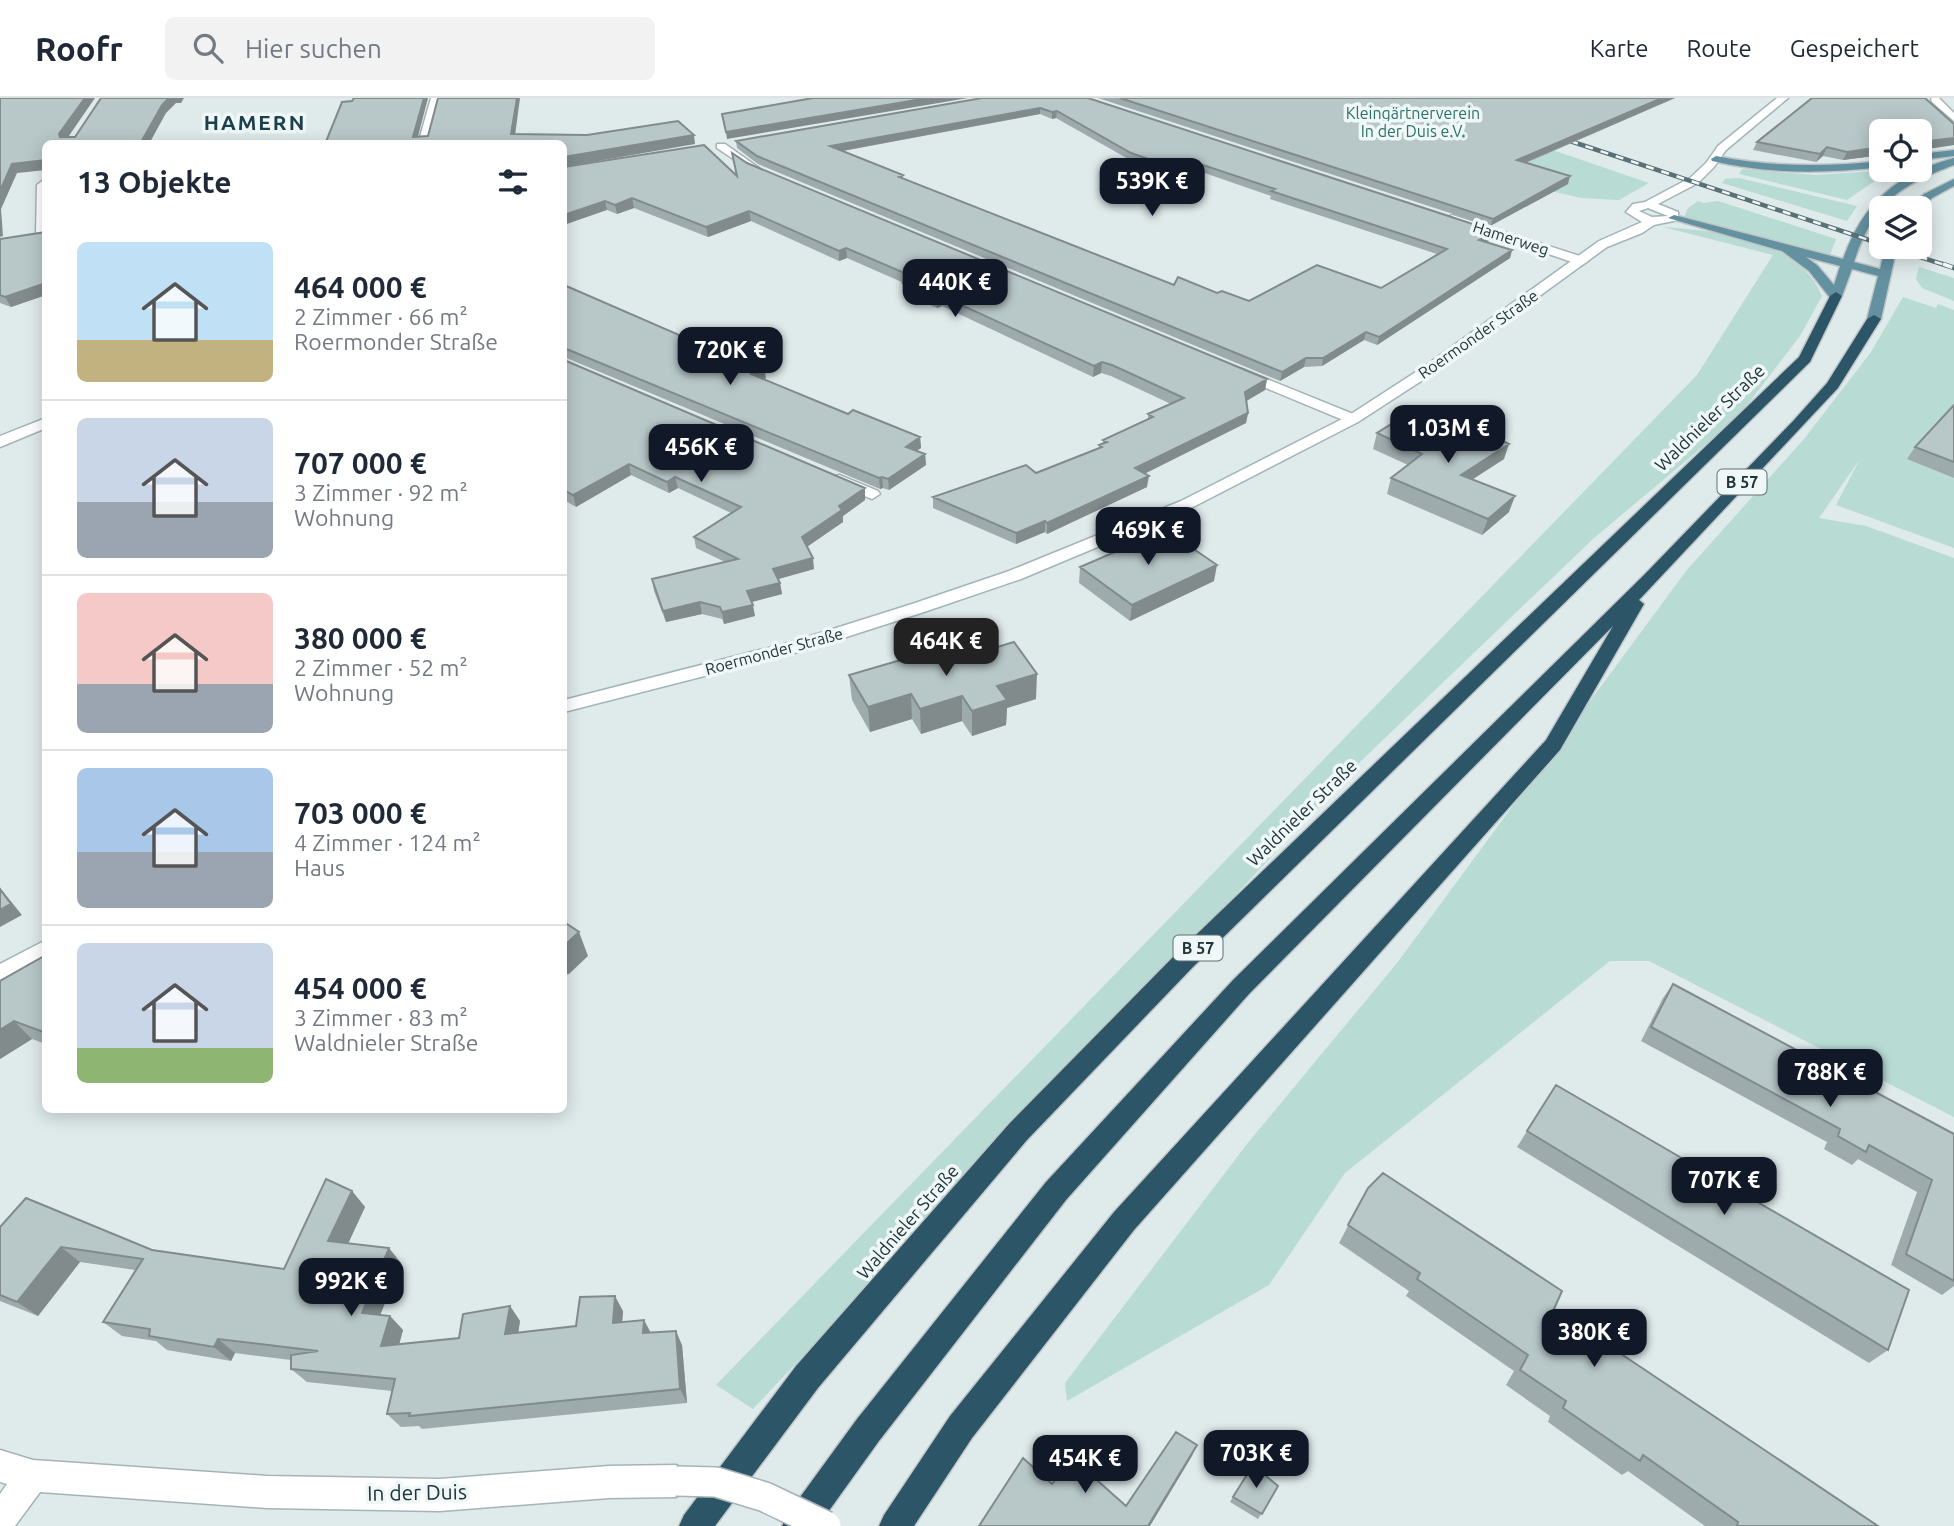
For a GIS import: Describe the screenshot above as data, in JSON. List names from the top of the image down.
{
  "streets": {
    "highway": ["Waldnieler Straße", "B 57"],
    "main road": ["Hamerweg", "Roermonder Straße", "In der Duis"]
  },
  "crossings": [
    ["Hamerweg", "Roermonder Straße"]
  ],
  "districts": ["HAMERN"],
  "parks": ["Kleingärtnerverein In der Duis e.V."],
  "page": {
    "header": "Roofr",
    "search": "Hier suchen",
    "nav": ["Karte", "Route", "Gespeichert"],
    "heading": "13 Objekte",
    "price": [
      "539K €",
      "440K €",
      "720K €",
      "1.03M €",
      "456K €",
      "469K €",
      "464K €",
      "788K €",
      "707K €",
      "992K €",
      "380K €",
      "703K €",
      "454K €"
    ],
    "list": [
      {
        "name": "464 000 €",
        "note": "2 Zimmer · 66 m² · Roermonder Straße"
      },
      {
        "name": "707 000 €",
        "note": "3 Zimmer · 92 m² · Wohnung"
      },
      {
        "name": "380 000 €",
        "note": "2 Zimmer · 52 m² · Wohnung"
      },
      {
        "name": "703 000 €",
        "note": "4 Zimmer · 124 m² · Haus"
      },
      {
        "name": "454 000 €",
        "note": "3 Zimmer · 83 m² · Waldnieler Straße"
      }
    ]
  }
}
